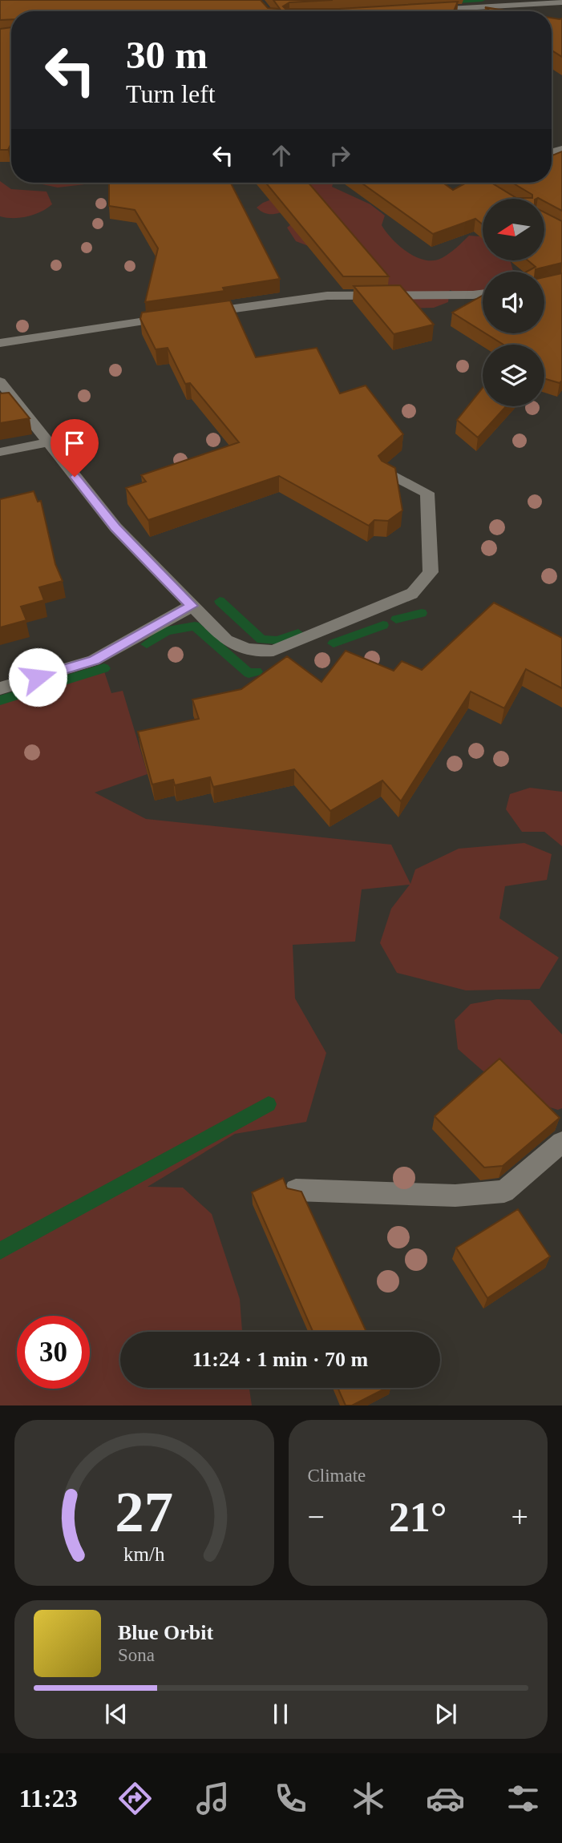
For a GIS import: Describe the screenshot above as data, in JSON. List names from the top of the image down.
{
  "north": "left",
  "page": {
    "turn": ["30 m", "Turn left"],
    "limit": "30",
    "trip": "11:24 · 1 min · 70 m",
    "tile": "Climate",
    "heat": ["−", "21°", "+"],
    "song": ["Blue Orbit", "Sona"],
    "tabs": "11:23",
    "gauge": ["27", "km/h"]
  }
}
